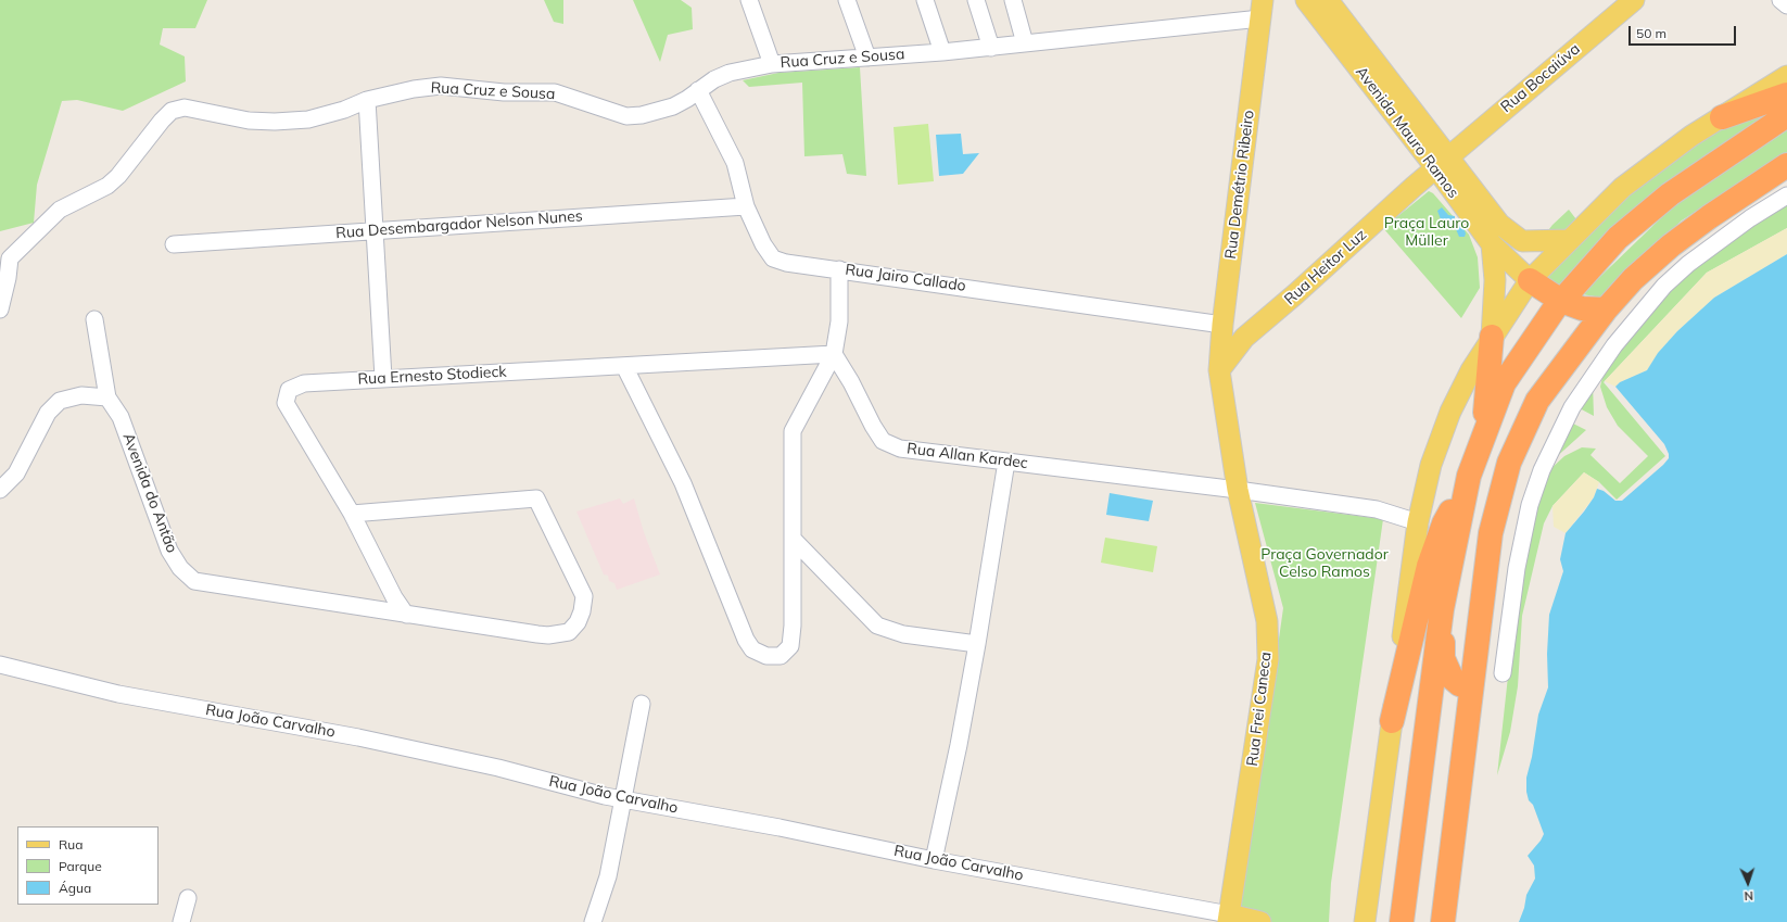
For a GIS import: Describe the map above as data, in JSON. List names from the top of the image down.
{
  "streets": {
    "main road": [
      "Rua Bocaiúva",
      "Avenida Mauro Ramos",
      "Rua Demétrio Ribeiro",
      "Rua Heitor Luz",
      "Rua Frei Caneca"
    ],
    "street": [
      "Rua Cruz e Sousa",
      "Rua Desembargador Nelson Nunes",
      "Rua Jairo Callado",
      "Rua Ernesto Stodieck",
      "Rua Allan Kardec",
      "Avenida do Antão",
      "Rua João Carvalho"
    ]
  },
  "crossings": [
    ["Rua Cruz e Sousa", "Rua Demétrio Ribeiro"],
    ["Rua Cruz e Sousa", "Rua Jairo Callado"],
    ["Rua Bocaiúva", "Avenida Mauro Ramos"],
    ["Rua Bocaiúva", "Rua Heitor Luz"],
    ["Avenida Mauro Ramos", "Rua Heitor Luz"],
    ["Rua Demétrio Ribeiro", "Rua Heitor Luz"],
    ["Rua Demétrio Ribeiro", "Rua Jairo Callado"],
    ["Rua Demétrio Ribeiro", "Rua Frei Caneca"],
    ["Rua Desembargador Nelson Nunes", "Rua Jairo Callado"],
    ["Rua Heitor Luz", "Rua Frei Caneca"],
    ["Rua Ernesto Stodieck", "Rua Allan Kardec"],
    ["Rua Ernesto Stodieck", "Avenida do Antão"],
    ["Rua Allan Kardec", "Rua Frei Caneca"],
    ["Rua Frei Caneca", "Rua João Carvalho"]
  ],
  "parks": ["Praça Lauro Müller", "Praça Governador Celso Ramos"],
  "legend": ["Rua", "Parque", "Água"],
  "scale_bar": "50 m",
  "north": "bottom"
}
